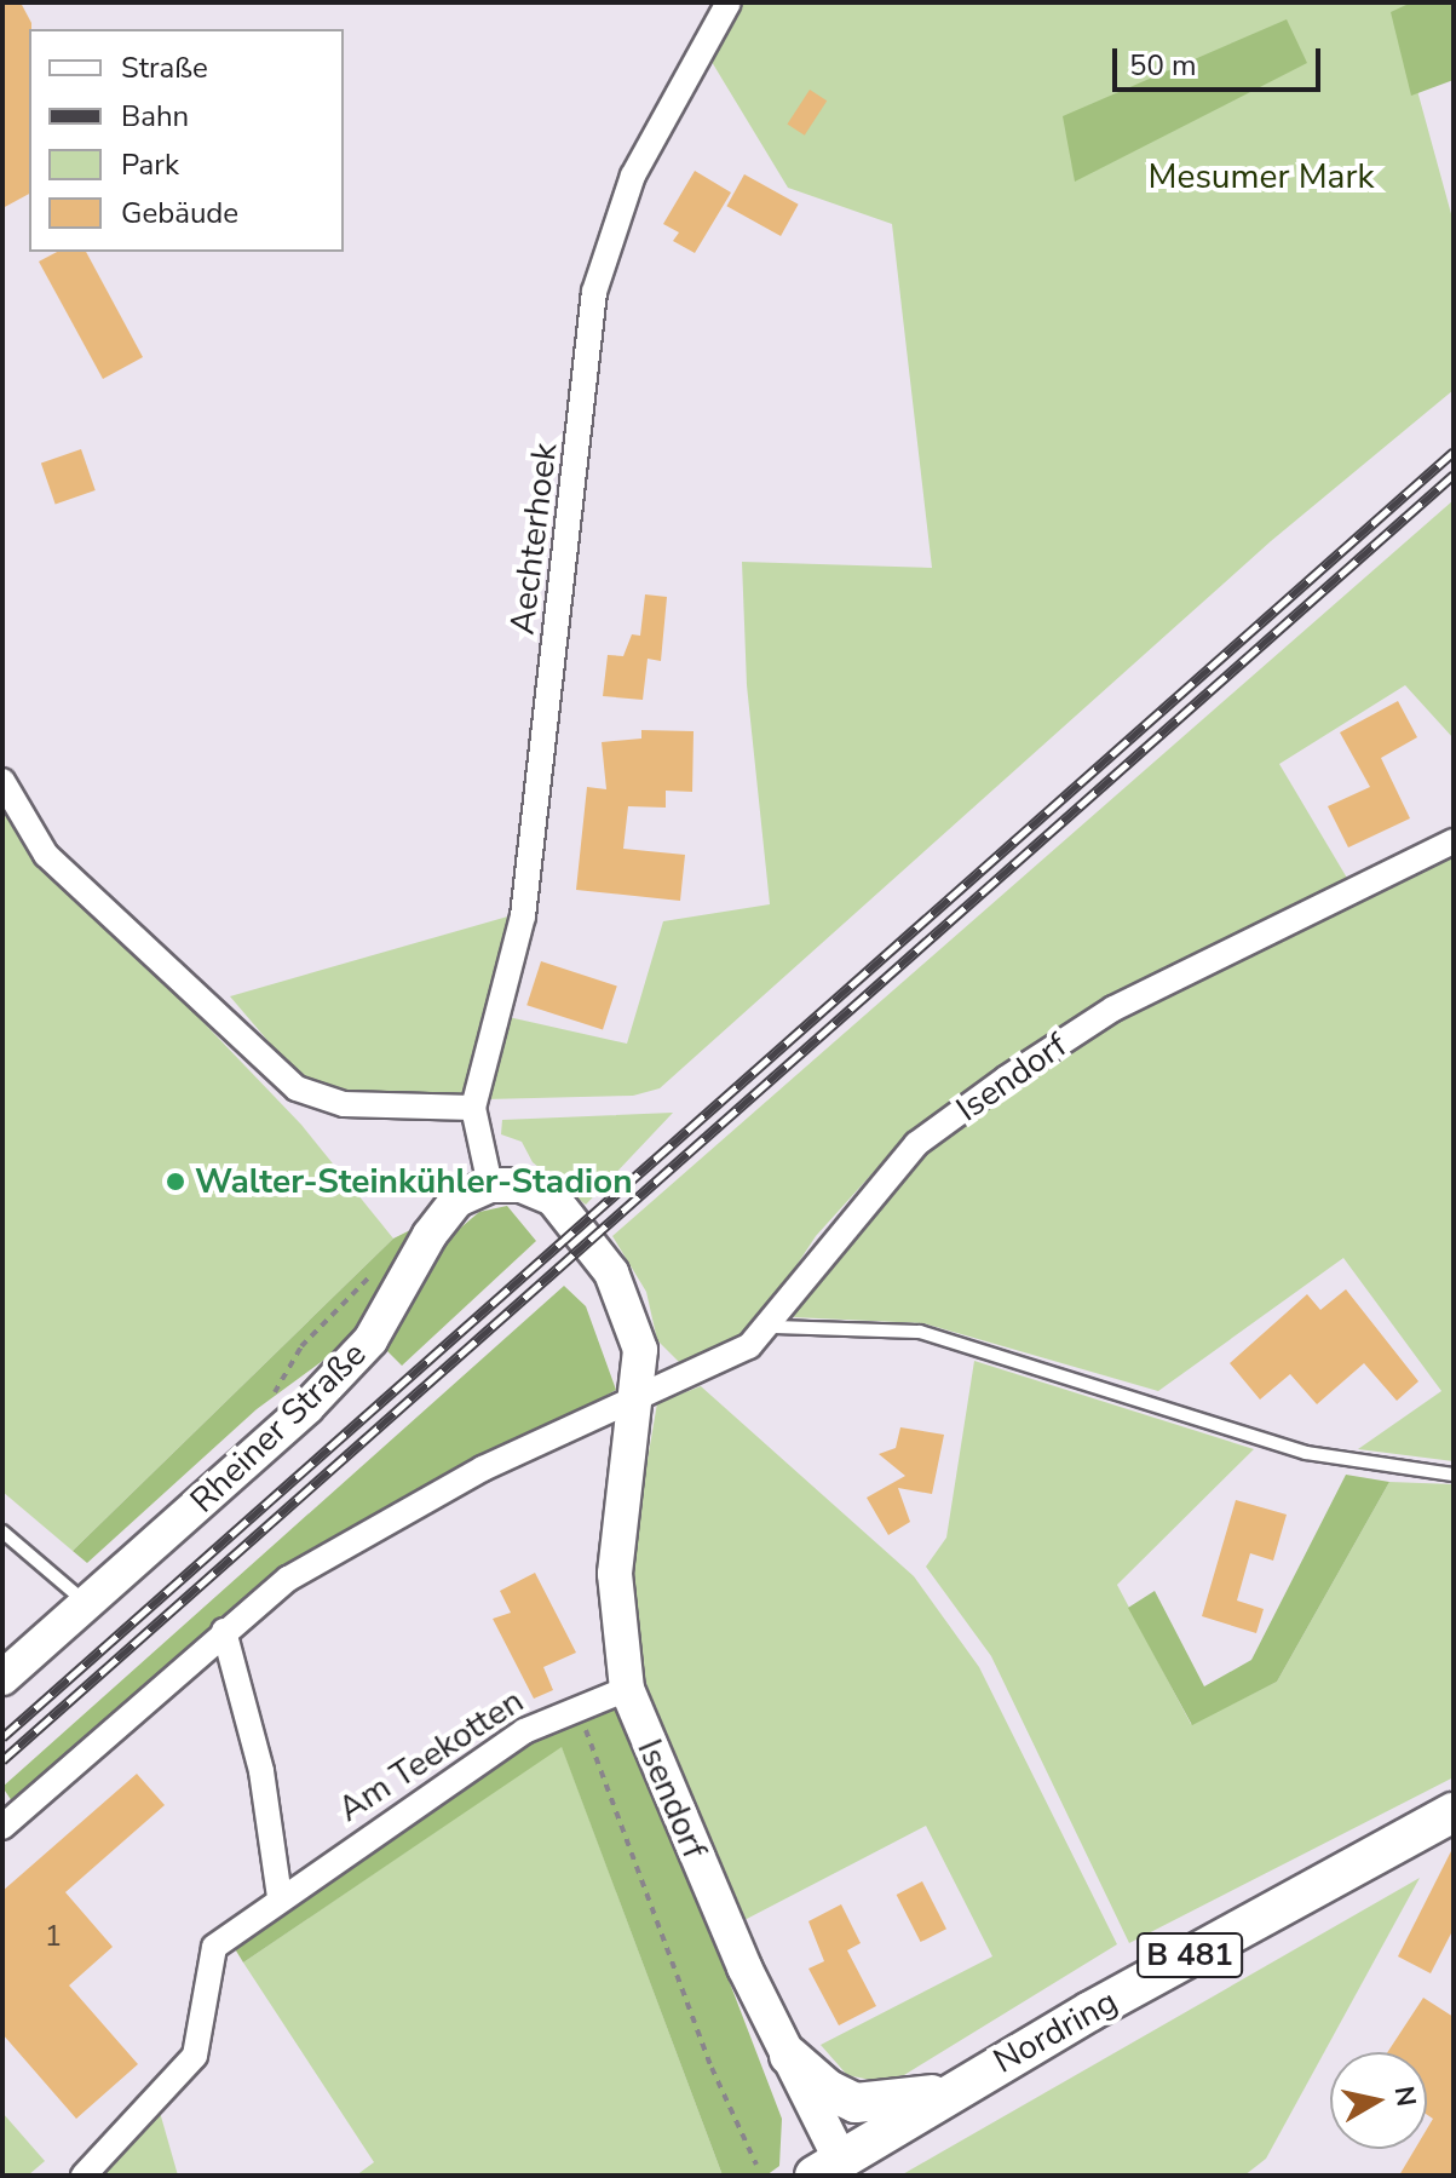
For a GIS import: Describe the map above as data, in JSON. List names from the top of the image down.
{
  "streets": {
    "main road": ["B 481", "Nordring"],
    "street": [
      "Aechterhoek",
      "Isendorf",
      "Rheiner Straße",
      "Am Teekotten"
    ]
  },
  "crossings": [
    ["Aechterhoek", "Isendorf"],
    ["Aechterhoek", "Rheiner Straße"],
    ["Isendorf", "Rheiner Straße"],
    ["Isendorf", "Am Teekotten"],
    ["Isendorf", "Nordring"]
  ],
  "parks": ["Mesumer Mark"],
  "places": ["Walter-Steinkühler-Stadion"],
  "house_numbers": ["1"],
  "legend": [
    "Straße",
    "Bahn",
    "Park",
    "Gebäude"
  ],
  "scale_bar": "50 m",
  "north": "right"
}
